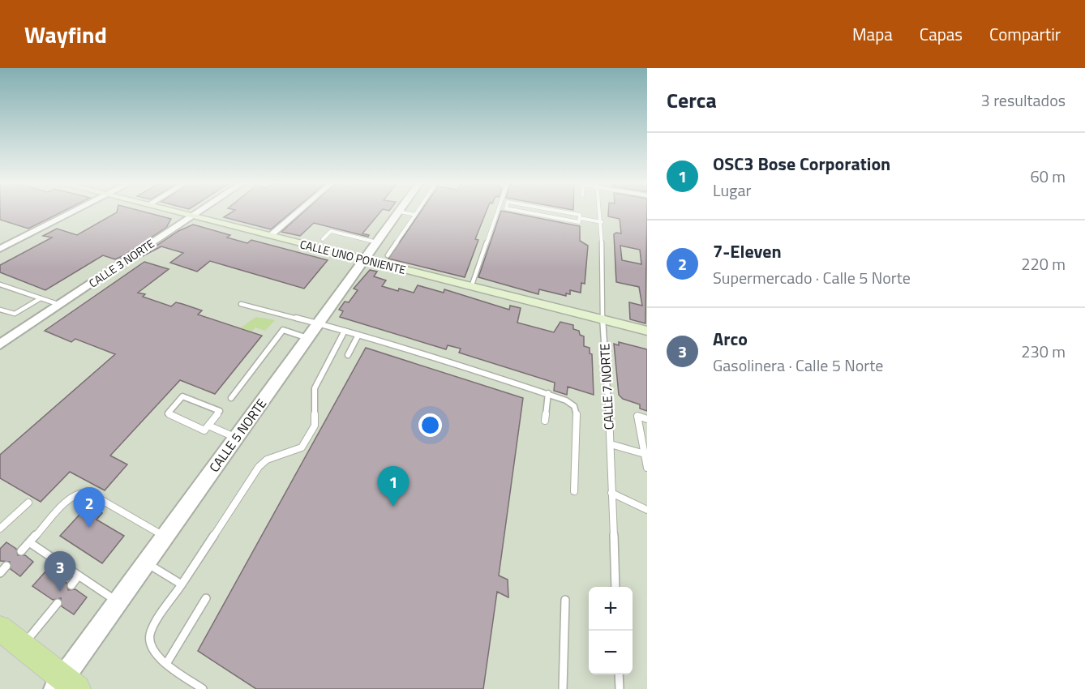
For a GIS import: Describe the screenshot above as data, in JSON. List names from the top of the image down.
{
  "streets": {
    "main road": ["CALLE UNO PONIENTE"],
    "street": ["CALLE 3 NORTE", "CALLE 5 NORTE"],
    "lane": ["CALLE 7 NORTE"]
  },
  "crossings": [
    ["CALLE UNO PONIENTE", "CALLE 3 NORTE"],
    ["CALLE UNO PONIENTE", "CALLE 7 NORTE"],
    ["CALLE UNO PONIENTE", "CALLE 5 NORTE"]
  ],
  "page": {
    "header": "Wayfind",
    "nav": ["Mapa", "Capas", "Compartir"],
    "heading": ["Cerca", "3 resultados"],
    "list": [
      {
        "mark": "1",
        "name": "OSC3 Bose Corporation",
        "note": "Lugar",
        "value": "60 m"
      },
      {
        "mark": "2",
        "name": "7-Eleven",
        "note": "Supermercado · Calle 5 Norte",
        "value": "220 m"
      },
      {
        "mark": "3",
        "name": "Arco",
        "note": "Gasolinera · Calle 5 Norte",
        "value": "230 m"
      }
    ],
    "pins": ["1", "2", "3"],
    "map_buttons": ["+", "−"]
  }
}
